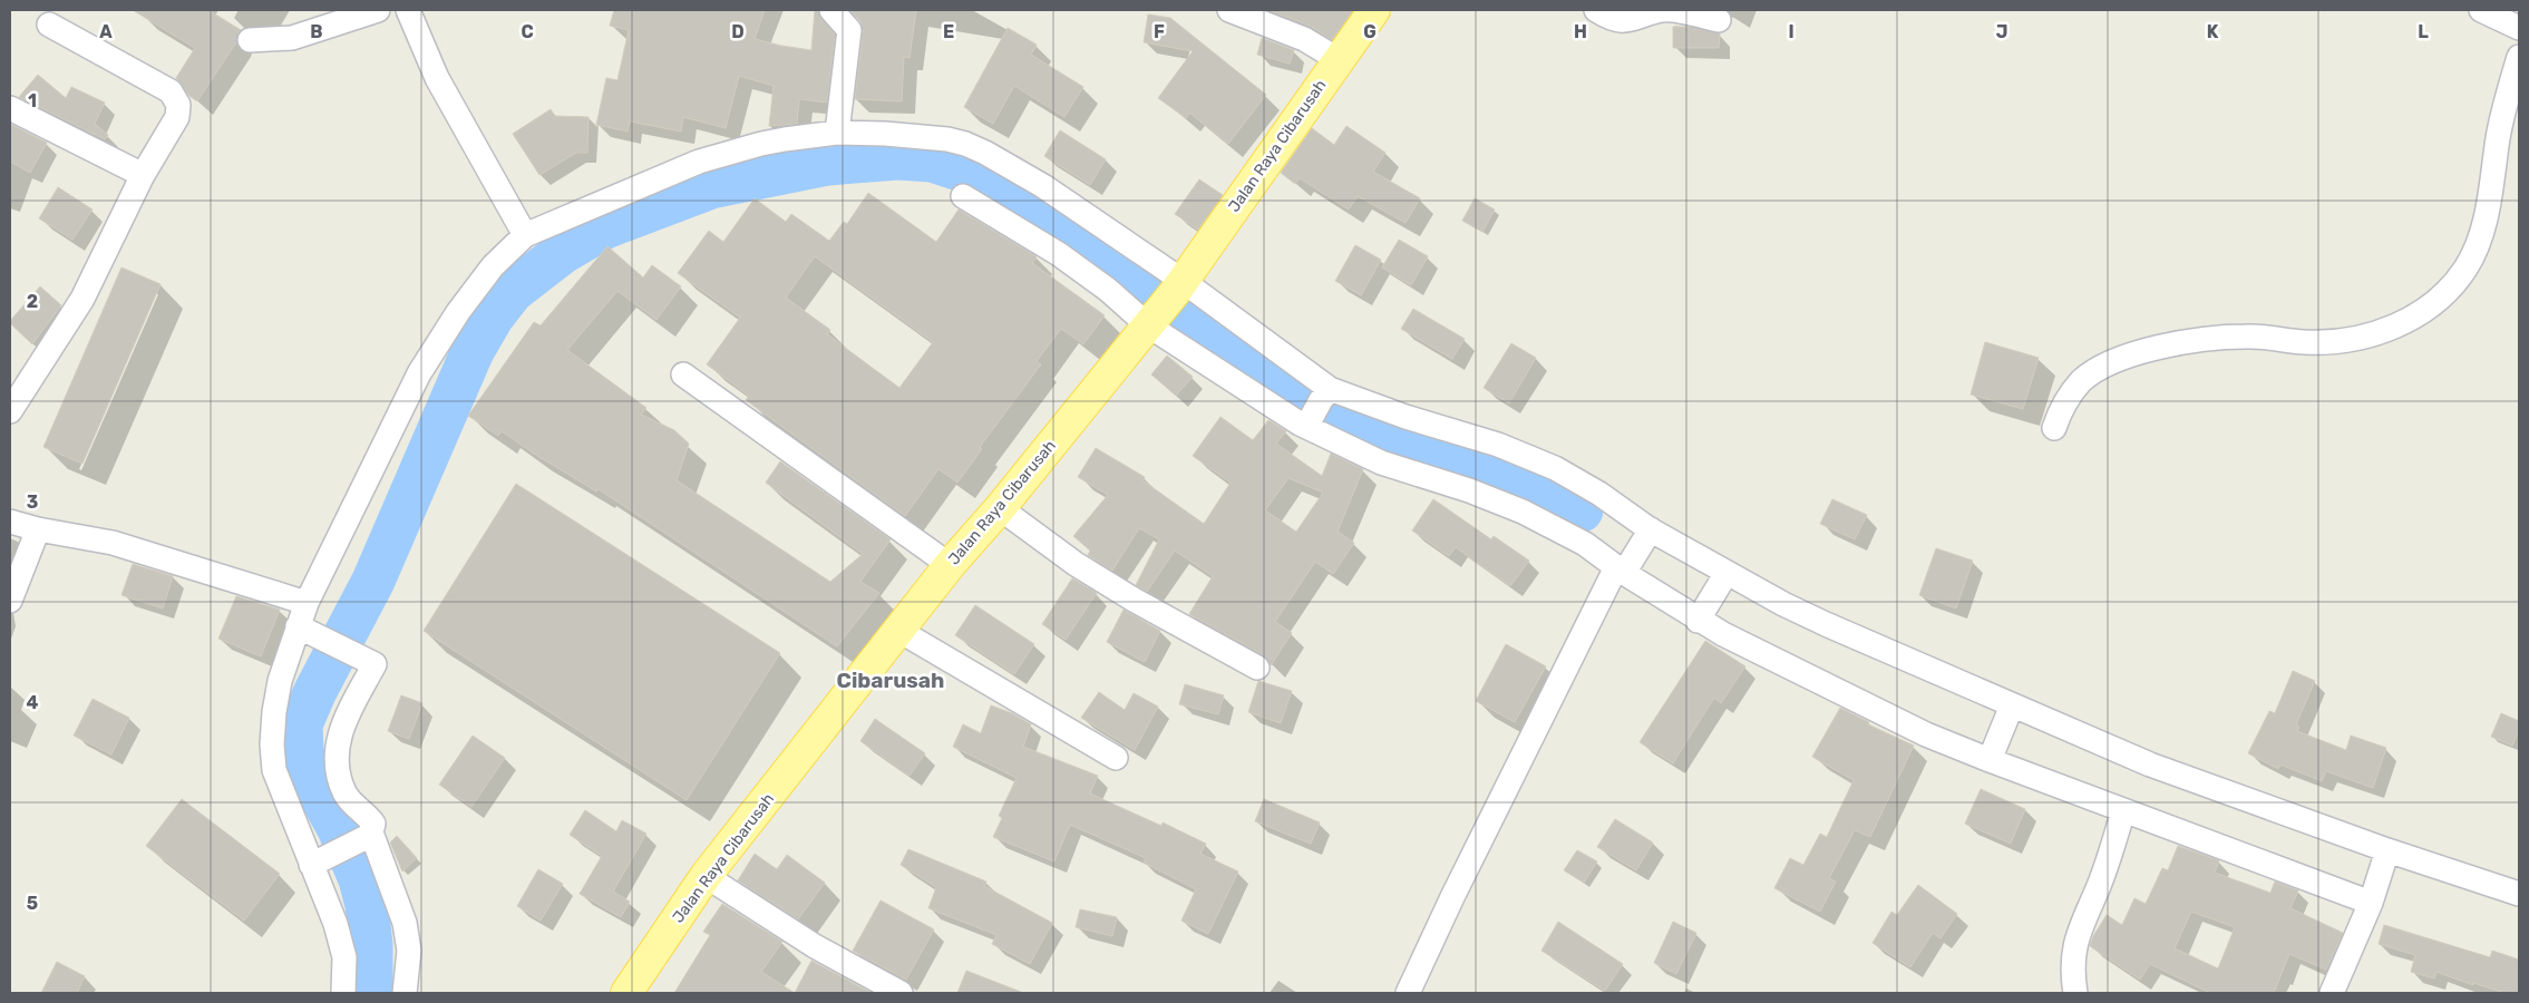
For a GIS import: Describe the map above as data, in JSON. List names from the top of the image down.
{
  "streets": {
    "main road": ["Jalan Raya Cibarusah"]
  },
  "districts": ["Cibarusah"],
  "grid": {
    "columns": [
      "A",
      "B",
      "C",
      "D",
      "E",
      "F",
      "G",
      "H",
      "I",
      "J",
      "K",
      "L"
    ],
    "rows": [
      "1",
      "2",
      "3",
      "4",
      "5"
    ]
  }
}
